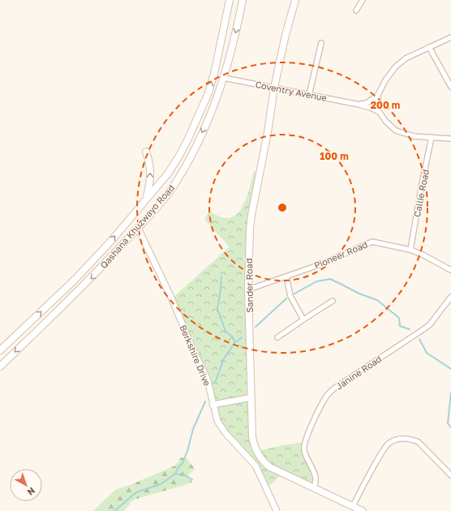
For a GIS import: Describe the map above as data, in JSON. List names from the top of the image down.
{
  "streets": {
    "main road": ["Qashana Khuzwayo Road", "Sander Road"],
    "street": [
      "Coventry Avenue",
      "Callie Road",
      "Pioneer Road",
      "Berkshire Drive",
      "Janine Road"
    ]
  },
  "crossings": [
    ["Coventry Avenue", "Qashana Khuzwayo Road"],
    ["Coventry Avenue", "Sander Road"],
    ["Callie Road", "Pioneer Road"],
    ["Qashana Khuzwayo Road", "Berkshire Drive"],
    ["Pioneer Road", "Sander Road"],
    ["Sander Road", "Janine Road"]
  ],
  "north": "bottom right",
  "rings": ["200 m", "100 m"]
}
